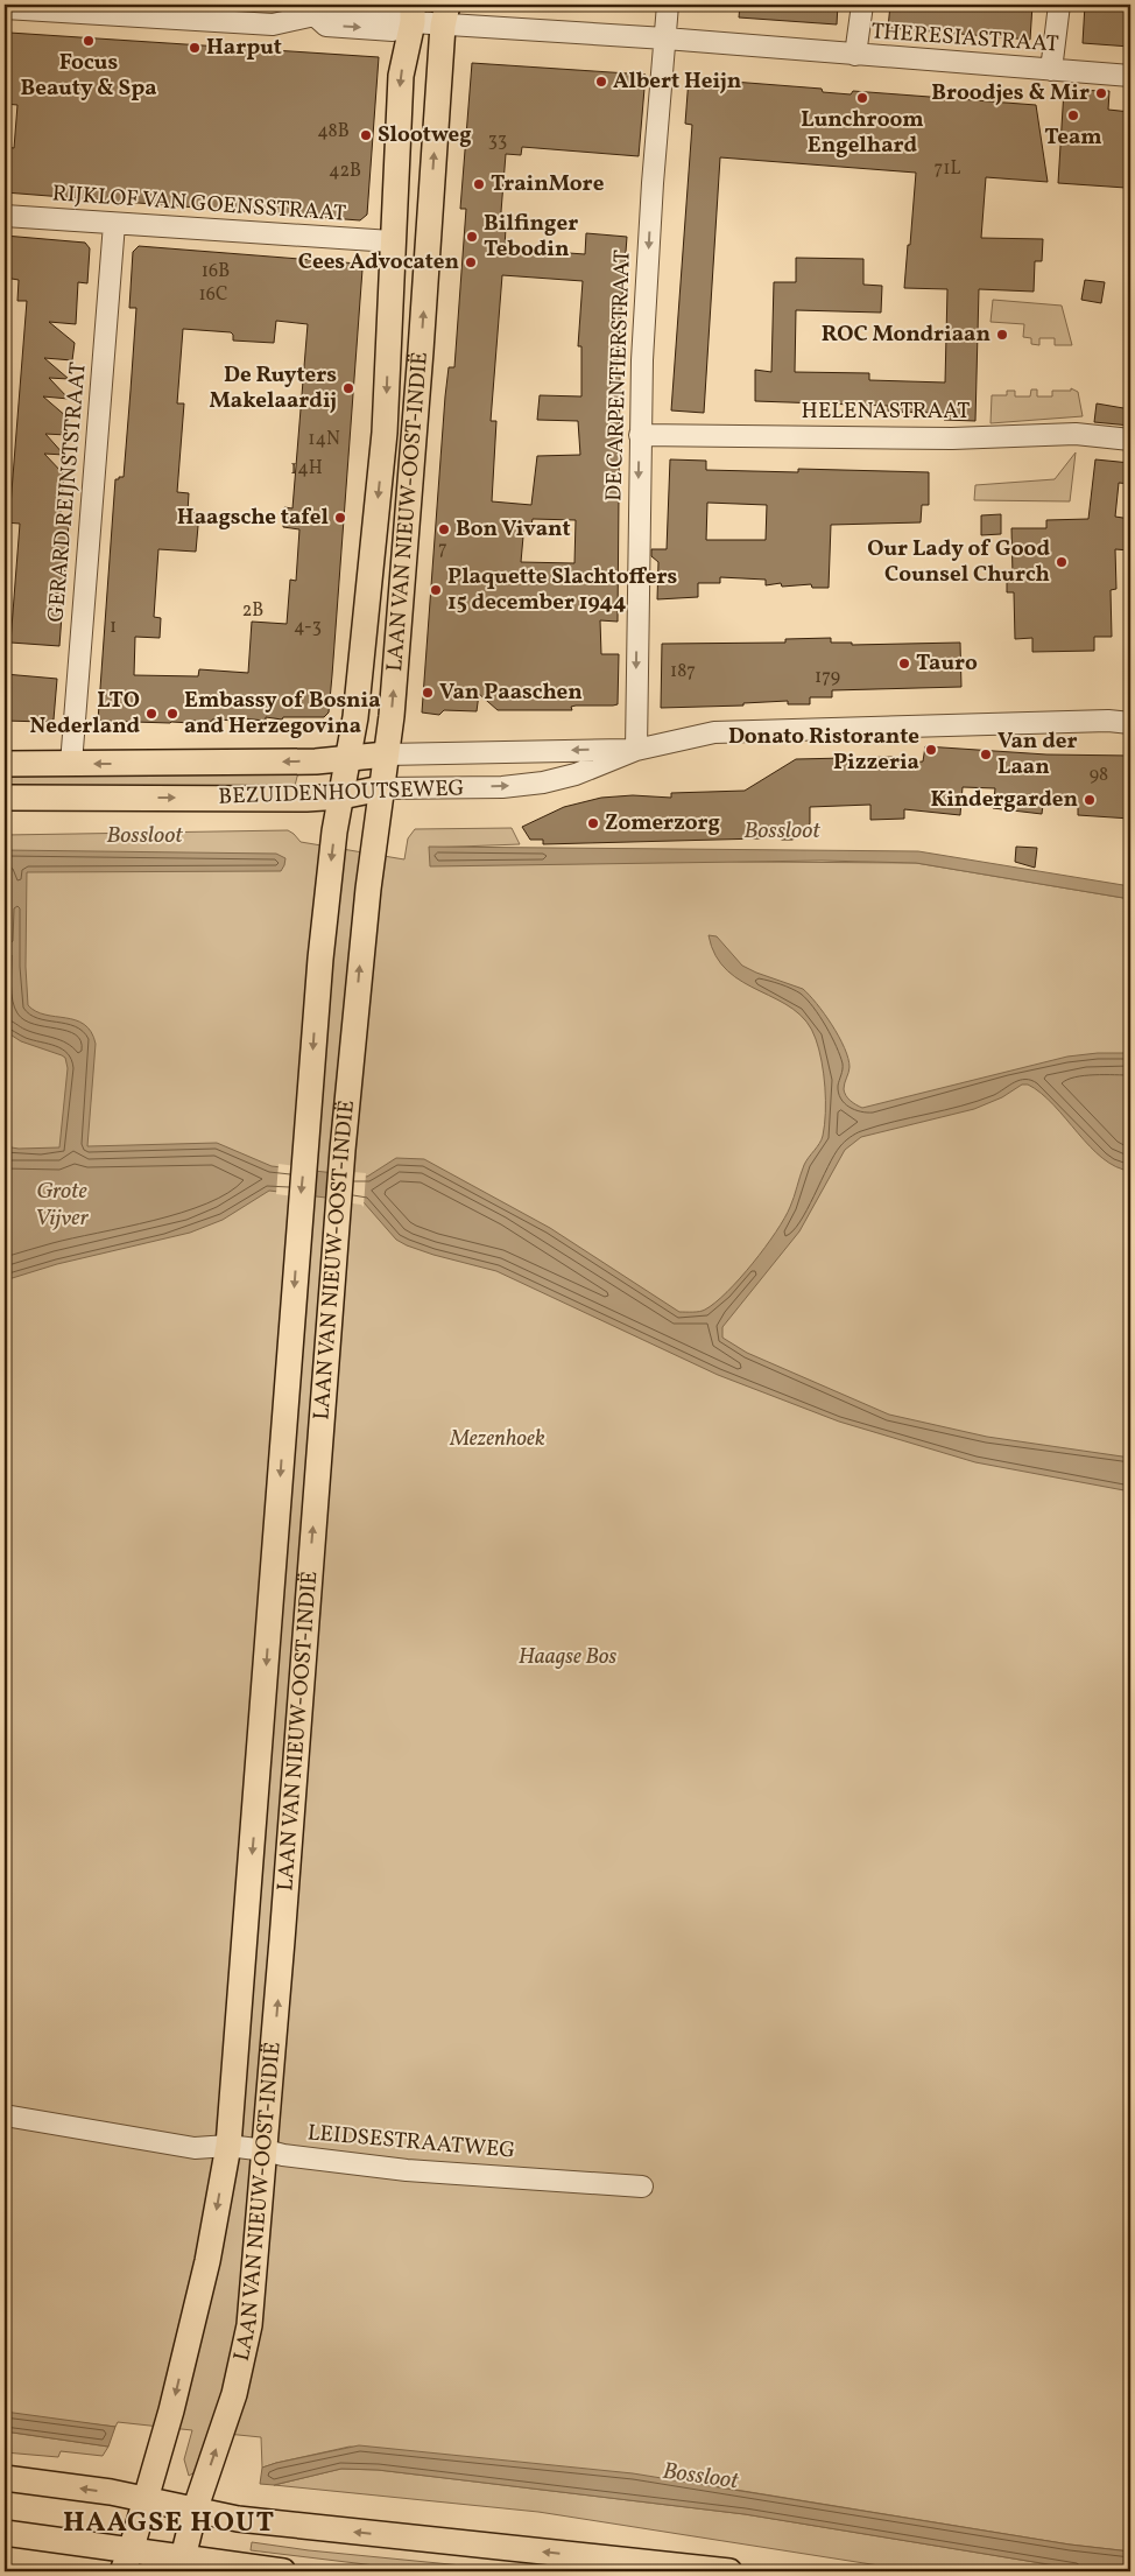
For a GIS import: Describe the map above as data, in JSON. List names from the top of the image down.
{
  "streets": {
    "main road": ["LAAN VAN NIEUW-OOST-INDIË", "BEZUIDENHOUTSEWEG"],
    "street": [
      "THERESIASTRAAT",
      "RIJKLOF VAN GOENSSTRAAT",
      "DE CARPENTIERSTRAAT",
      "HELENASTRAAT",
      "GERARD REIJNSTSTRAAT",
      "LEIDSESTRAATWEG"
    ]
  },
  "crossings": [
    ["THERESIASTRAAT", "DE CARPENTIERSTRAAT"],
    ["THERESIASTRAAT", "LAAN VAN NIEUW-OOST-INDIË"],
    ["RIJKLOF VAN GOENSSTRAAT", "GERARD REIJNSTSTRAAT"],
    ["RIJKLOF VAN GOENSSTRAAT", "LAAN VAN NIEUW-OOST-INDIË"],
    ["DE CARPENTIERSTRAAT", "HELENASTRAAT"],
    ["DE CARPENTIERSTRAAT", "BEZUIDENHOUTSEWEG"],
    ["GERARD REIJNSTSTRAAT", "BEZUIDENHOUTSEWEG"],
    ["LAAN VAN NIEUW-OOST-INDIË", "BEZUIDENHOUTSEWEG"],
    ["LAAN VAN NIEUW-OOST-INDIË", "LEIDSESTRAATWEG"]
  ],
  "one_way": ["DE CARPENTIERSTRAAT"],
  "districts": ["HAAGSE HOUT"],
  "water": ["Bossloot", "Grote Vijver"],
  "parks": ["Mezenhoek", "Haagse Bos"],
  "places": [
    "Focus Beauty & Spa",
    "Harput",
    "Albert Heijn",
    "Broodjes & Mir",
    "Lunchroom Engelhard",
    "Team",
    "Slootweg",
    "TrainMore",
    "Bilfinger Tebodin",
    "Cees Advocaten",
    "ROC Mondriaan",
    "De Ruyters Makelaardij",
    "Haagsche tafel",
    "Bon Vivant",
    "Our Lady of Good Counsel Church",
    "Plaquette Slachtoffers 15 december 1944",
    "Tauro",
    "Van Paaschen",
    "LTO Nederland",
    "Embassy of Bosnia and Herzegovina",
    "Donato Ristorante Pizzeria",
    "Van der Laan",
    "Kindergarden",
    "Zomerzorg"
  ],
  "house_numbers": [
    "48B",
    "33",
    "71L",
    "42B",
    "16B",
    "16C",
    "14N",
    "14H",
    "7",
    "2B",
    "1",
    "4-3",
    "187",
    "179",
    "98"
  ]
}
